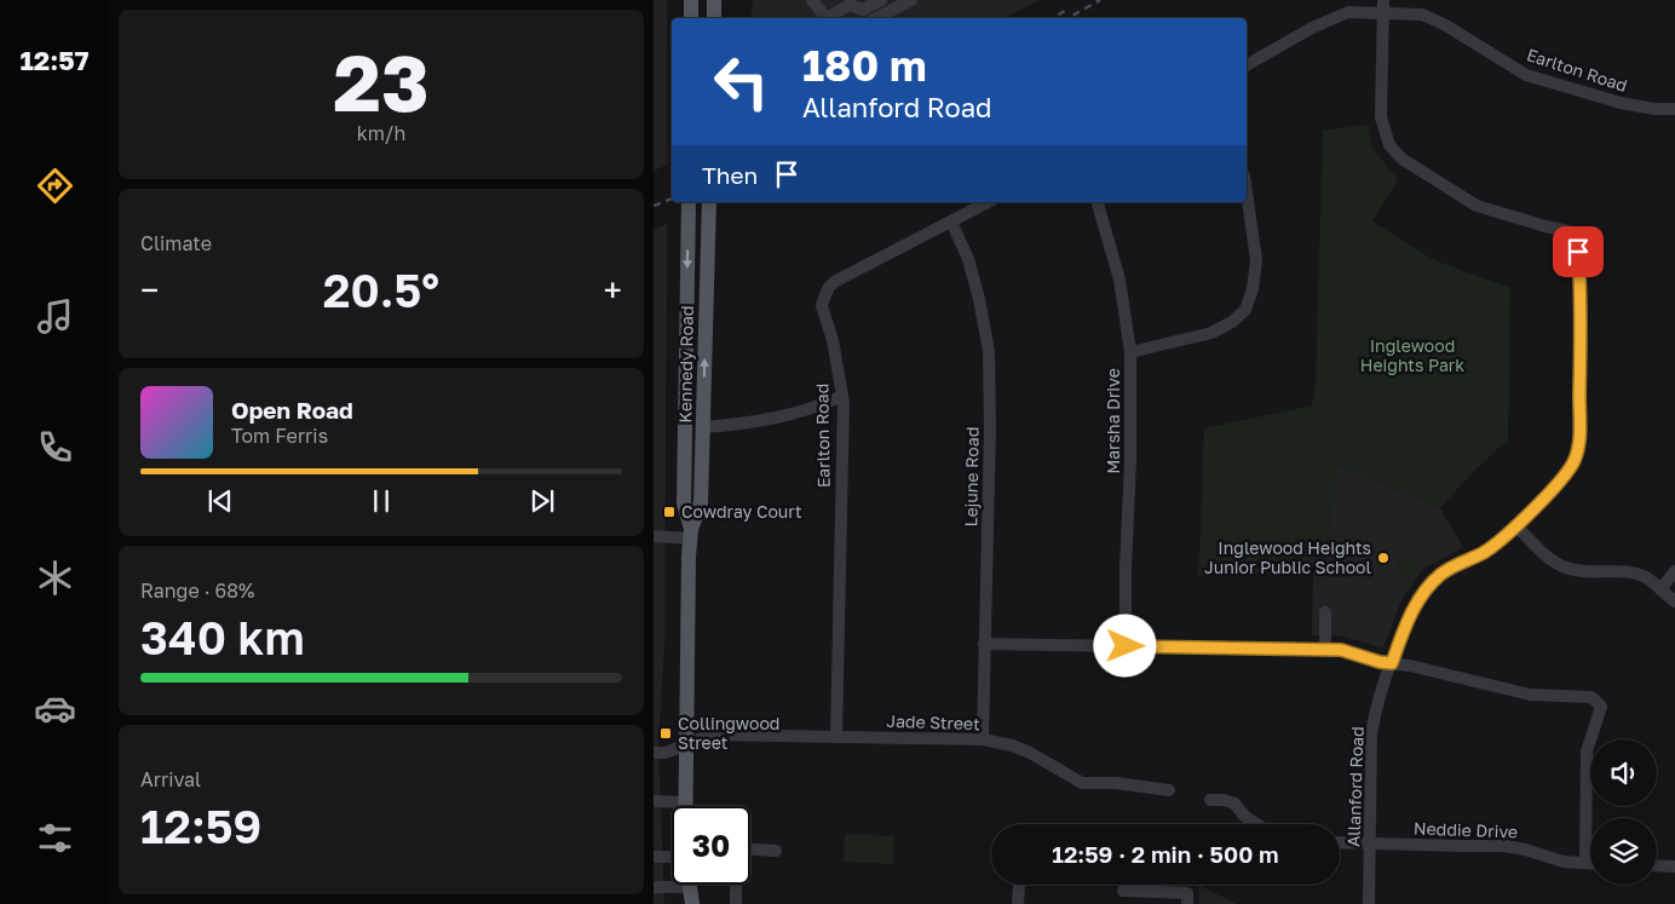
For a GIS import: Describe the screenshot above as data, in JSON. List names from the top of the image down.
{
  "streets": {
    "main road": ["Kennedy Road"],
    "street": [
      "Earlton Road",
      "Marsha Drive",
      "Lejune Road",
      "Jade Street",
      "Allanford Road",
      "Neddie Drive"
    ]
  },
  "crossings": [
    ["Earlton Road", "Lejune Road"],
    ["Earlton Road", "Jade Street"],
    ["Earlton Road", "Allanford Road"],
    ["Kennedy Road", "Jade Street"],
    ["Lejune Road", "Jade Street"],
    ["Allanford Road", "Neddie Drive"]
  ],
  "parks": ["Inglewood Heights Park"],
  "places": {
    "transit": ["Cowdray Court", "Collingwood Street"],
    "other": ["Inglewood Heights Junior Public School"]
  },
  "page": {
    "tabs": "12:57",
    "tile": [
      ["23", "km/h"],
      "Climate",
      ["Range · 68%", "340 km"],
      ["Arrival", "12:59"]
    ],
    "turn": ["180 m", "Allanford Road"],
    "then": "Then",
    "heat": ["−", "20.5°", "+"],
    "song": ["Open Road", "Tom Ferris"],
    "limit": "30",
    "trip": "12:59 · 2 min · 500 m"
  }
}
